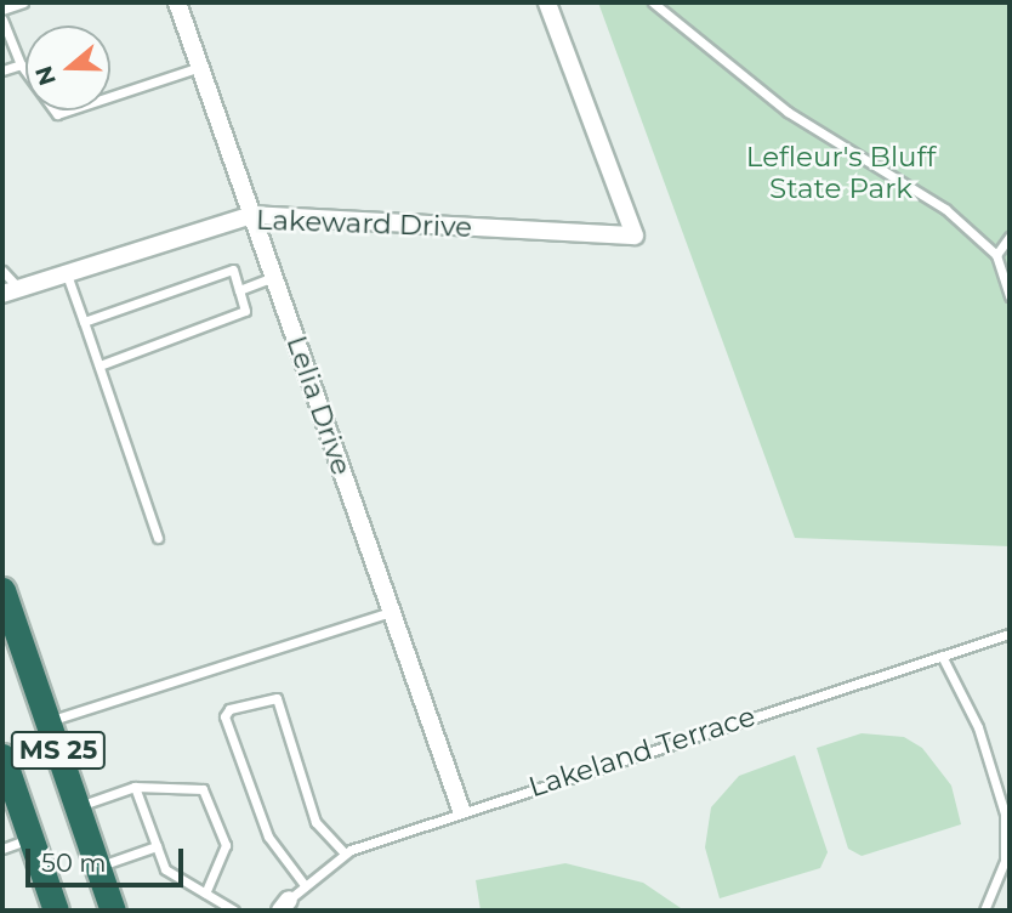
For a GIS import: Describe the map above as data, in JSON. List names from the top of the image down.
{
  "streets": {
    "highway": ["MS 25"],
    "street": ["Lakeward Drive", "Lelia Drive"],
    "lane": ["Lakeland Terrace"]
  },
  "crossings": [
    ["Lakeward Drive", "Lelia Drive"],
    ["Lelia Drive", "Lakeland Terrace"]
  ],
  "parks": ["Lefleur's Bluff State Park"],
  "scale_bar": "50 m",
  "north": "left"
}
